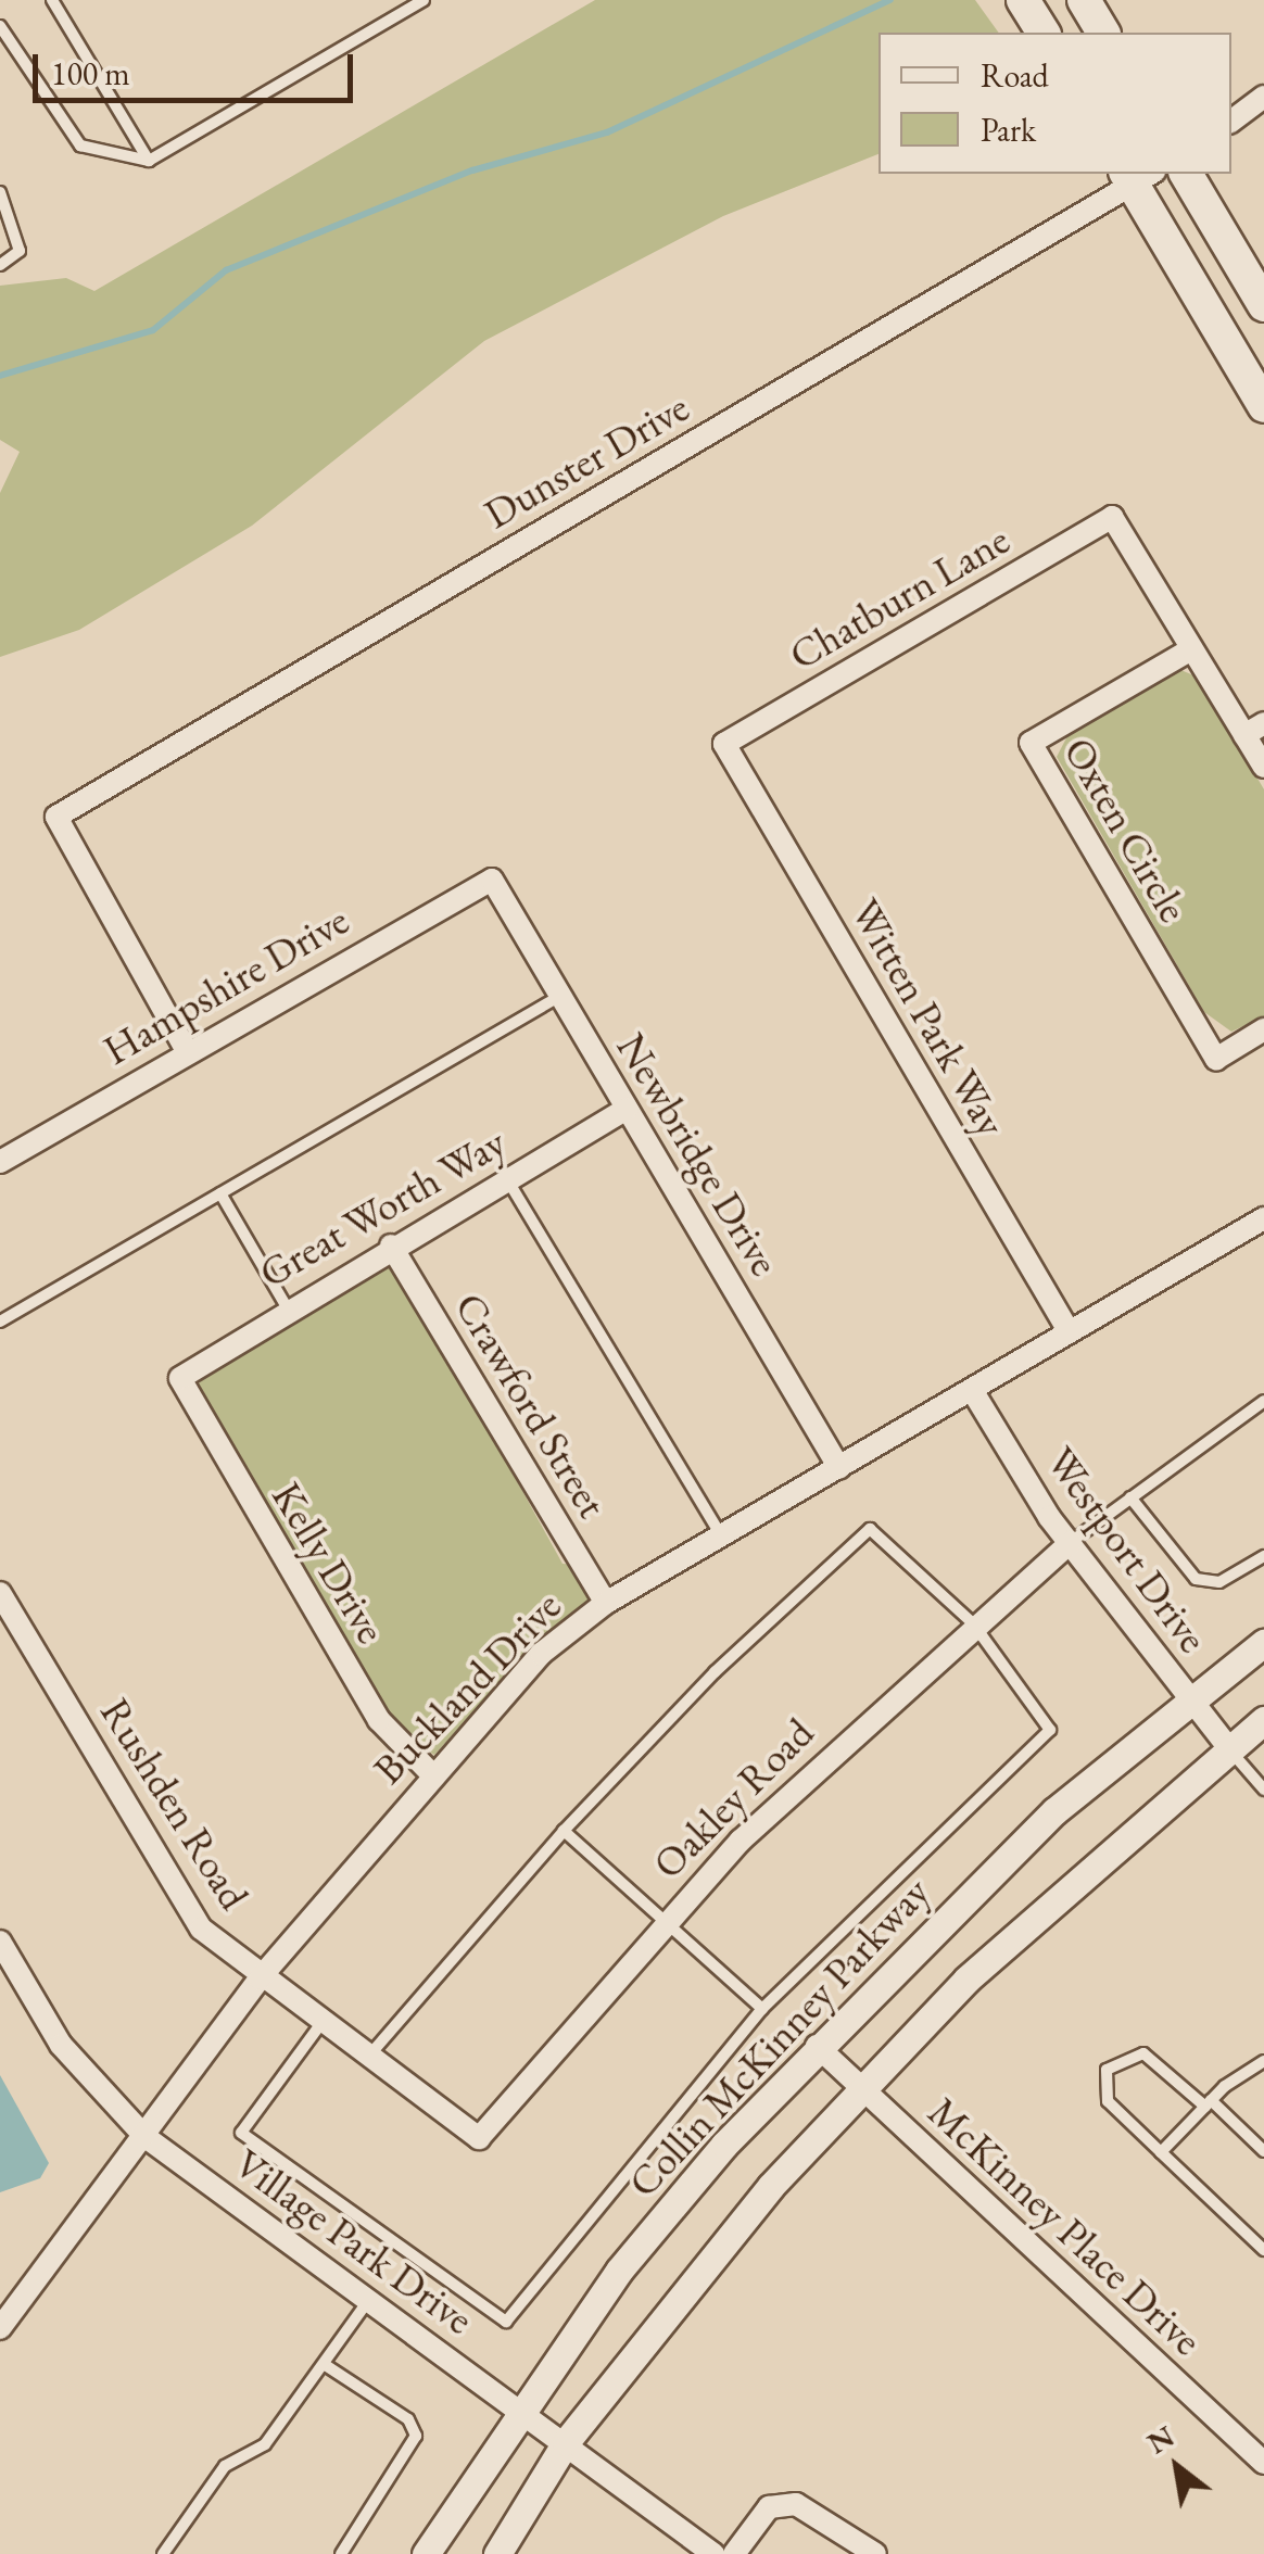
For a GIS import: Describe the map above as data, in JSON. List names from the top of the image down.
{
  "streets": {
    "street": [
      "Dunster Drive",
      "Chatburn Lane",
      "Oxten Circle",
      "Hampshire Drive",
      "Witten Park Way",
      "Newbridge Drive",
      "Great Worth Way",
      "Crawford Street",
      "Westport Drive",
      "Kelly Drive",
      "Buckland Drive",
      "Oakley Road",
      "Rushden Road",
      "Collin McKinney Parkway",
      "McKinney Place Drive",
      "Village Park Drive"
    ]
  },
  "crossings": [
    ["Dunster Drive", "Hampshire Drive"],
    ["Chatburn Lane", "Oxten Circle"],
    ["Chatburn Lane", "Witten Park Way"],
    ["Hampshire Drive", "Newbridge Drive"],
    ["Witten Park Way", "Buckland Drive"],
    ["Newbridge Drive", "Great Worth Way"],
    ["Newbridge Drive", "Buckland Drive"],
    ["Great Worth Way", "Crawford Street"],
    ["Great Worth Way", "Kelly Drive"],
    ["Crawford Street", "Buckland Drive"],
    ["Westport Drive", "Buckland Drive"],
    ["Westport Drive", "Oakley Road"],
    ["Westport Drive", "Collin McKinney Parkway"],
    ["Kelly Drive", "Buckland Drive"],
    ["Buckland Drive", "Rushden Road"],
    ["Buckland Drive", "Village Park Drive"],
    ["Oakley Road", "Rushden Road"],
    ["Collin McKinney Parkway", "McKinney Place Drive"],
    ["Collin McKinney Parkway", "Village Park Drive"]
  ],
  "legend": ["Road", "Park"],
  "scale_bar": "100 m",
  "north": "top left"
}
